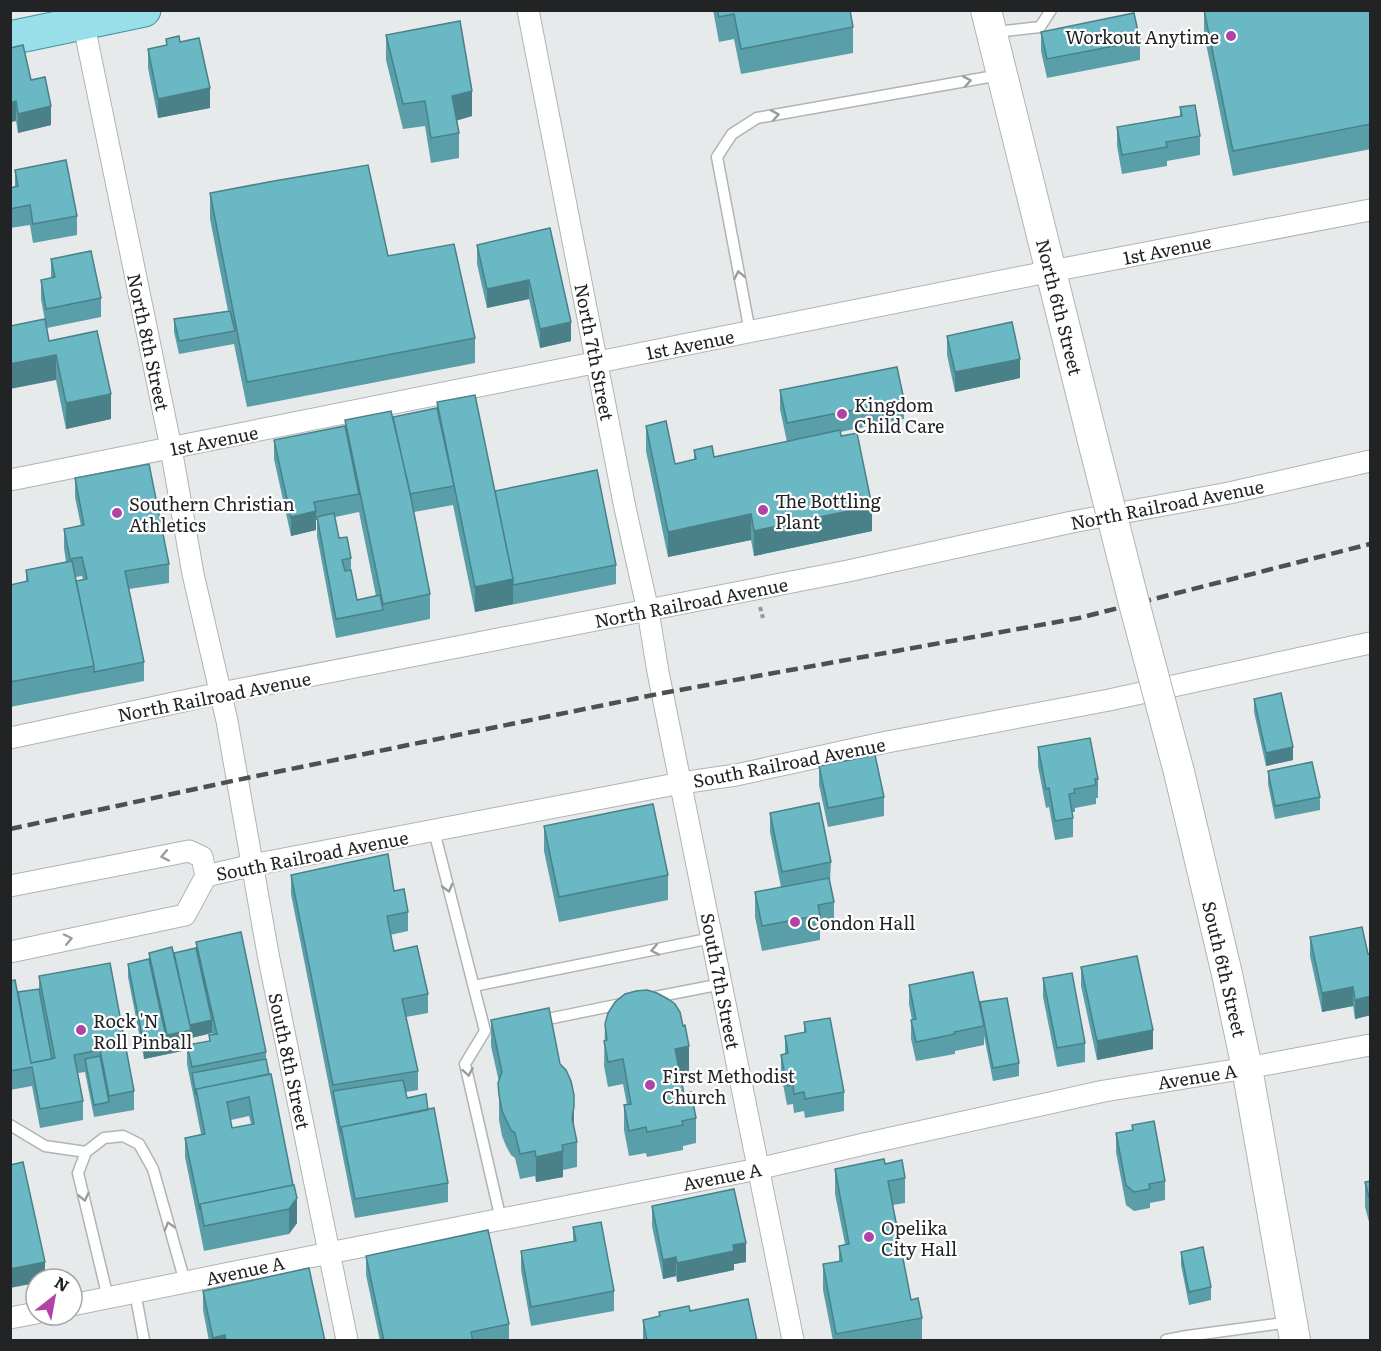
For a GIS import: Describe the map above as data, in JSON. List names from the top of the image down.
{
  "streets": {
    "street": [
      "1st Avenue",
      "North 6th Street",
      "North 8th Street",
      "North 7th Street",
      "North Railroad Avenue",
      "South Railroad Avenue",
      "South 6th Street",
      "South 7th Street",
      "South 8th Street",
      "Avenue A"
    ]
  },
  "crossings": [
    ["1st Avenue", "North 6th Street"],
    ["1st Avenue", "North 8th Street"],
    ["1st Avenue", "North 7th Street"],
    ["North 6th Street", "South 6th Street"],
    ["North 8th Street", "North Railroad Avenue"],
    ["North 8th Street", "South 8th Street"],
    ["North 7th Street", "North Railroad Avenue"],
    ["North 7th Street", "South 7th Street"],
    ["South Railroad Avenue", "South 7th Street"],
    ["South Railroad Avenue", "South 8th Street"],
    ["South 6th Street", "Avenue A"],
    ["South 7th Street", "Avenue A"],
    ["South 8th Street", "Avenue A"]
  ],
  "places": [
    "Workout Anytime",
    "Kingdom Child Care",
    "The Bottling Plant",
    "Southern Christian Athletics",
    "Condon Hall",
    "Rock 'N Roll Pinball",
    "First Methodist Church",
    "Opelika City Hall"
  ],
  "north": "top right"
}
